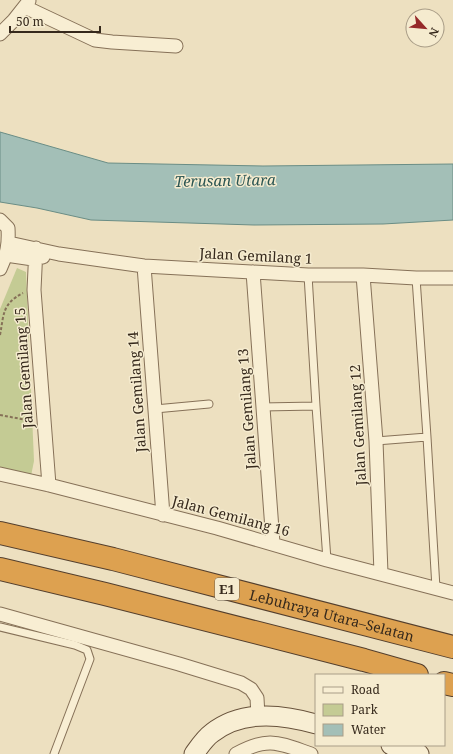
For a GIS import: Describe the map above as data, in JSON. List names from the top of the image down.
{
  "streets": {
    "highway": ["E1", "Lebuhraya Utara–Selatan"],
    "street": [
      "Jalan Gemilang 1",
      "Jalan Gemilang 15",
      "Jalan Gemilang 14",
      "Jalan Gemilang 13",
      "Jalan Gemilang 12",
      "Jalan Gemilang 16"
    ]
  },
  "crossings": [
    ["Jalan Gemilang 1", "Jalan Gemilang 15"],
    ["Jalan Gemilang 1", "Jalan Gemilang 14"],
    ["Jalan Gemilang 1", "Jalan Gemilang 13"],
    ["Jalan Gemilang 1", "Jalan Gemilang 12"],
    ["Jalan Gemilang 15", "Jalan Gemilang 16"],
    ["Jalan Gemilang 14", "Jalan Gemilang 16"],
    ["Jalan Gemilang 13", "Jalan Gemilang 16"],
    ["Jalan Gemilang 12", "Jalan Gemilang 16"]
  ],
  "water": ["Terusan Utara"],
  "legend": ["Road", "Park", "Water"],
  "scale_bar": "50 m",
  "north": "bottom right"
}
